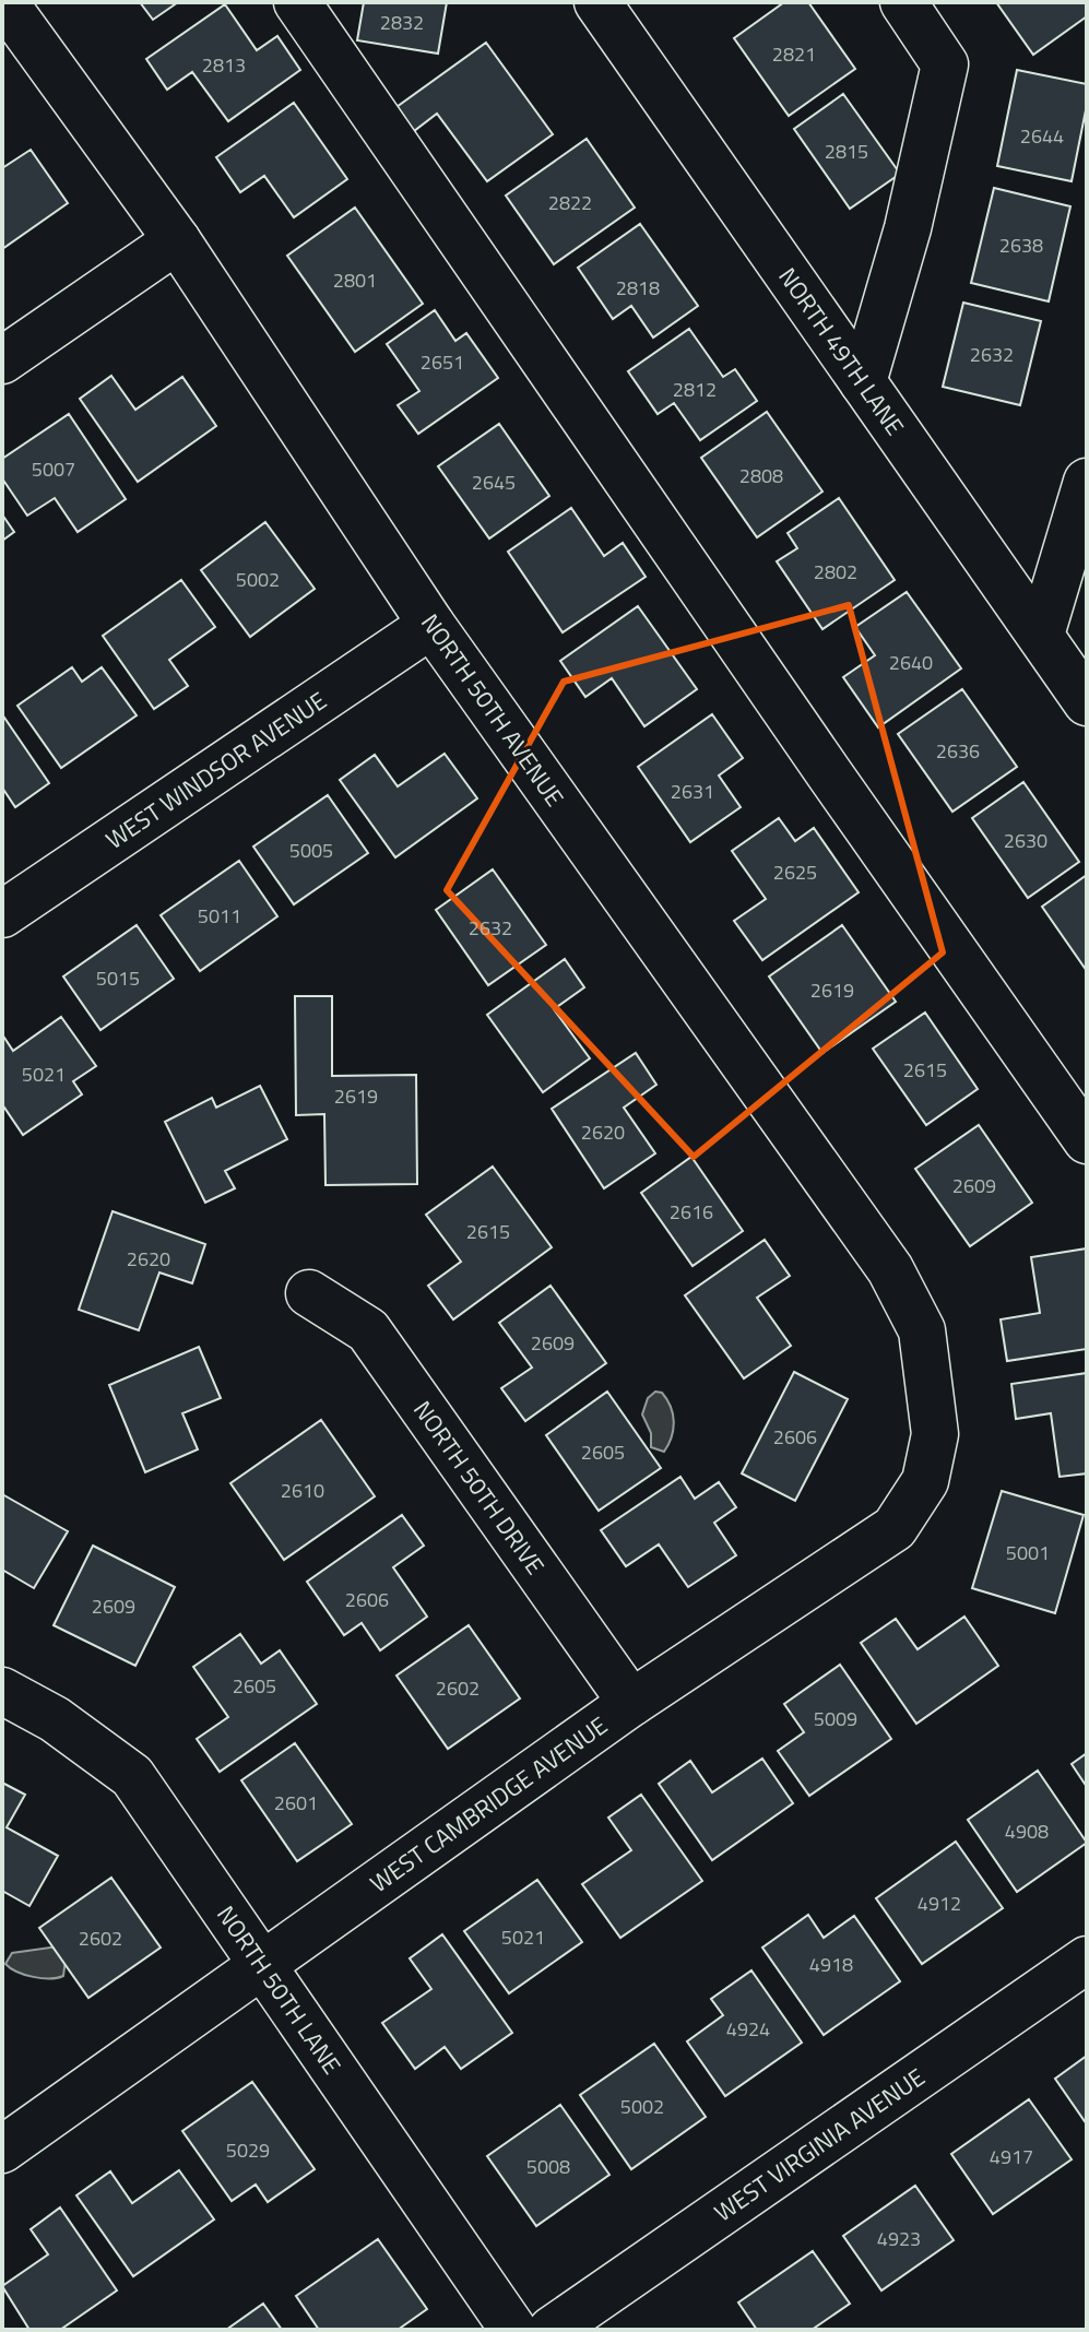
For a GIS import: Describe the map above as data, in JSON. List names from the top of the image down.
{
  "streets": {
    "street": [
      "NORTH 49TH LANE",
      "NORTH 50TH AVENUE",
      "WEST WINDSOR AVENUE",
      "NORTH 50TH DRIVE",
      "WEST CAMBRIDGE AVENUE",
      "NORTH 50TH LANE",
      "WEST VIRGINIA AVENUE"
    ]
  },
  "crossings": [
    ["NORTH 50TH AVENUE", "WEST WINDSOR AVENUE"],
    ["NORTH 50TH AVENUE", "WEST CAMBRIDGE AVENUE"],
    ["NORTH 50TH DRIVE", "WEST CAMBRIDGE AVENUE"],
    ["WEST CAMBRIDGE AVENUE", "NORTH 50TH LANE"]
  ],
  "house_numbers": [
    "2832",
    "2821",
    "2813",
    "2644",
    "2815",
    "2822",
    "2638",
    "2801",
    "2818",
    "2632",
    "2651",
    "2812",
    "5007",
    "2808",
    "2645",
    "2802",
    "5002",
    "2640",
    "2636",
    "2631",
    "2630",
    "5005",
    "2625",
    "5011",
    "2632",
    "5015",
    "2619",
    "2615",
    "5021",
    "2619",
    "2620",
    "2609",
    "2616",
    "2615",
    "2620",
    "2609",
    "2606",
    "2605",
    "2610",
    "5001",
    "2606",
    "2609",
    "2605",
    "2602",
    "5009",
    "2601",
    "4908",
    "4912",
    "5021",
    "2602",
    "4918",
    "4924",
    "5002",
    "5029",
    "4917",
    "5008",
    "4923"
  ]
}
